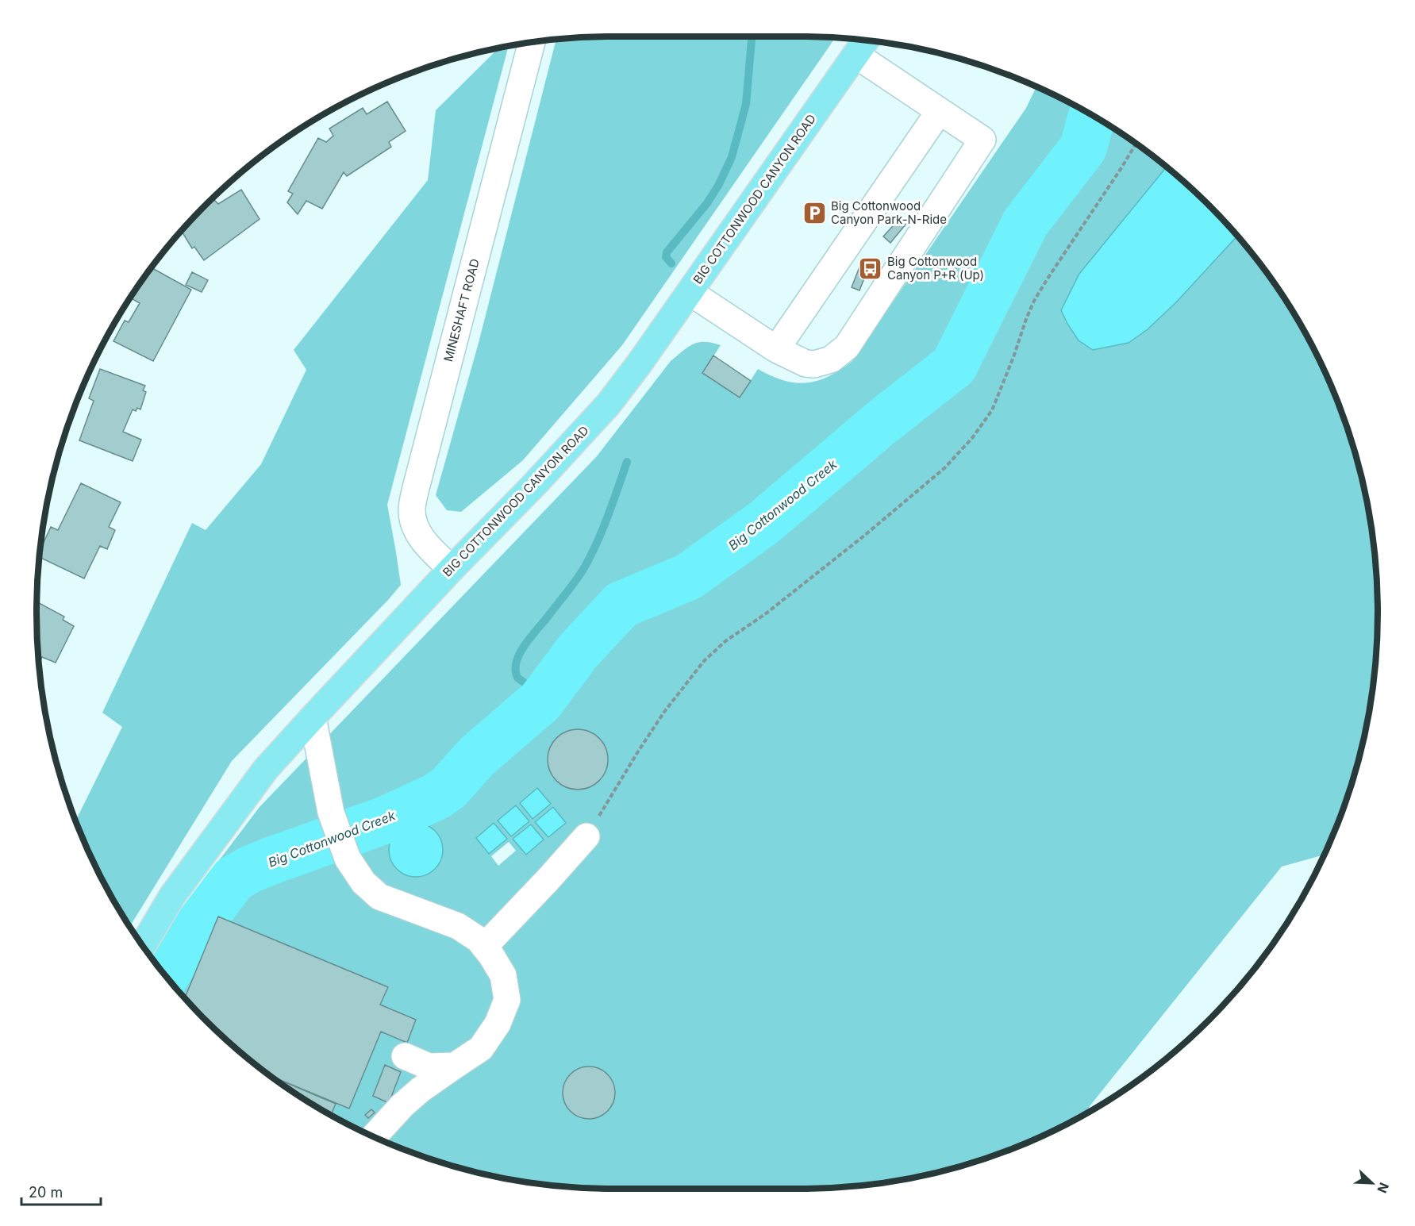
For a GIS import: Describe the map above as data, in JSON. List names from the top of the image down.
{
  "streets": {
    "main road": ["BIG COTTONWOOD CANYON ROAD"],
    "street": ["MINESHAFT ROAD"]
  },
  "crossings": [
    ["BIG COTTONWOOD CANYON ROAD", "MINESHAFT ROAD"]
  ],
  "water": ["Big Cottonwood Creek"],
  "places": {
    "parking": ["Big Cottonwood Canyon Park-N-Ride"],
    "bus stop": ["Big Cottonwood Canyon P+R (Up)"]
  },
  "scale_bar": "20 m",
  "north": "bottom right"
}
